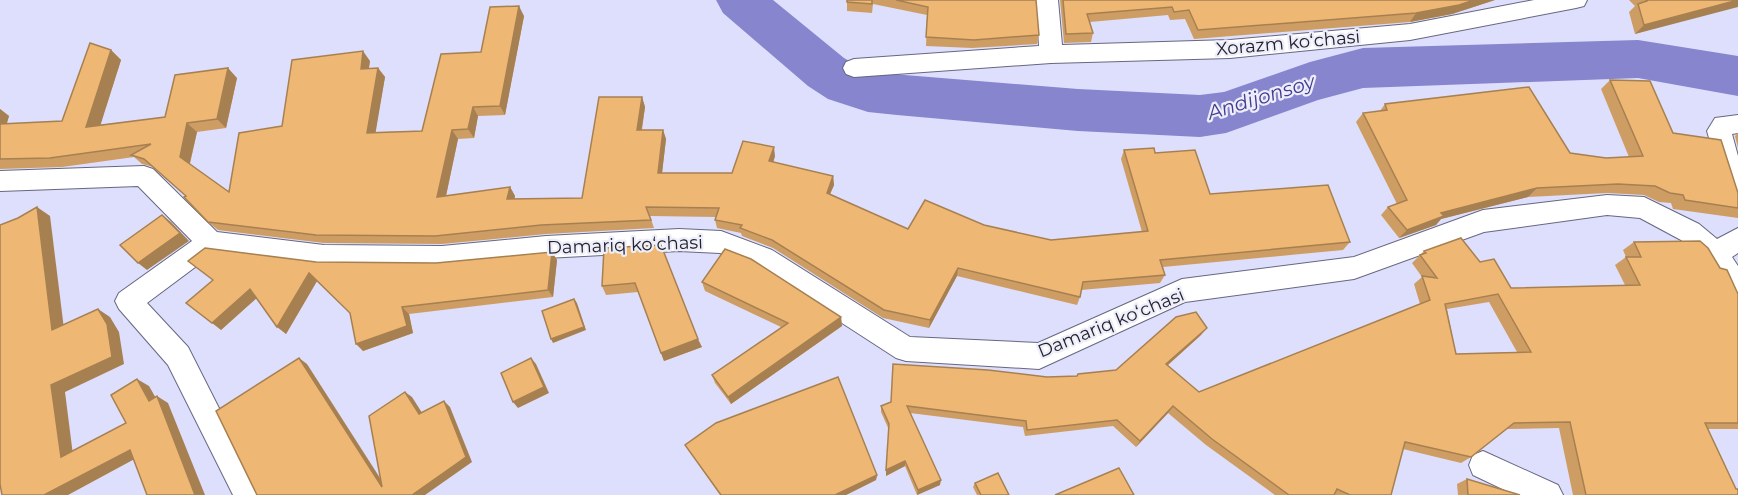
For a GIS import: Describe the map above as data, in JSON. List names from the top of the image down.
{
  "streets": {
    "street": ["Xorazm koʻchasi", "Damariq koʻchasi"]
  },
  "water": ["Andijonsoy"]
}
